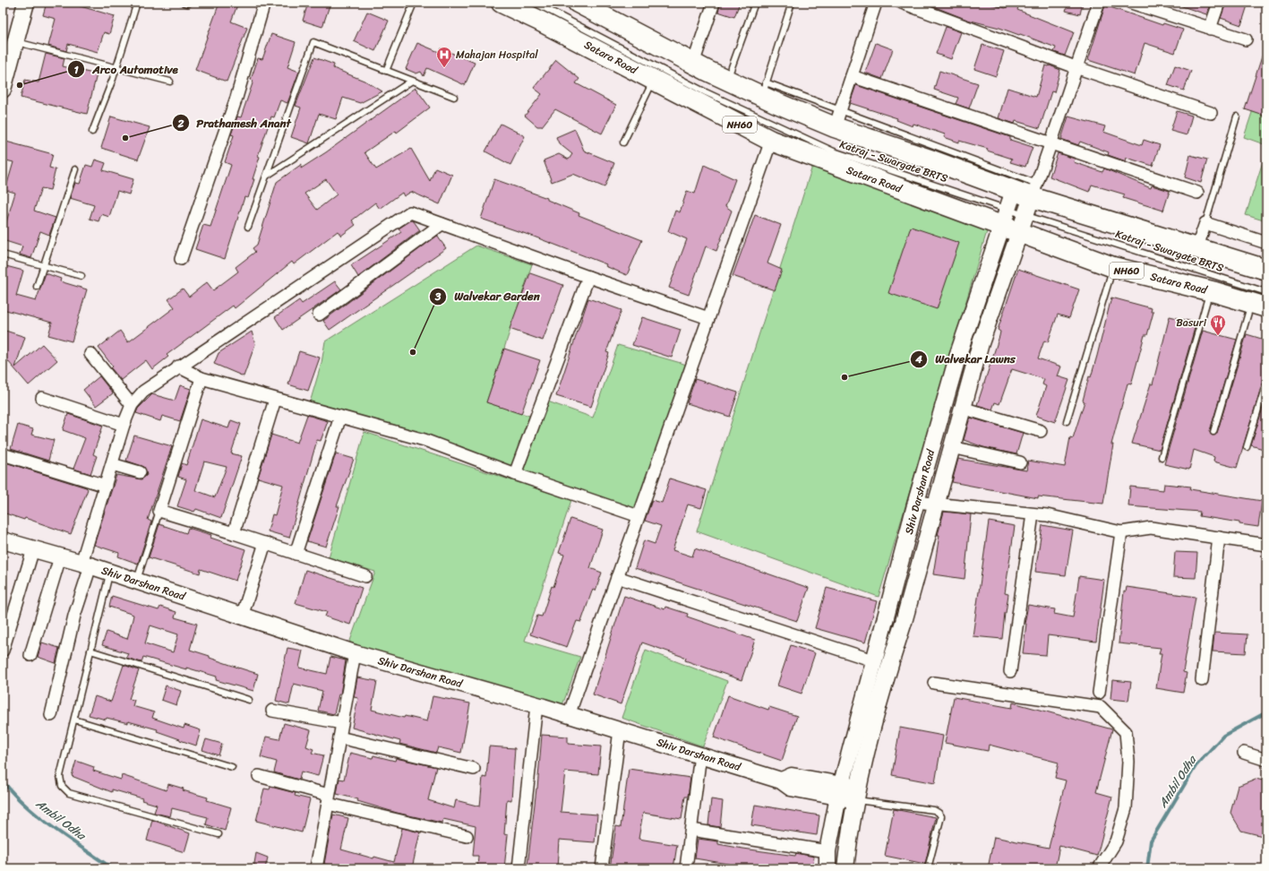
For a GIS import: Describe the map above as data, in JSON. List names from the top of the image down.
{
  "streets": {
    "highway": ["Satara Road", "NH60"],
    "street": ["Shiv Darshan Road"],
    "lane": ["Katraj - Swargate BRTS"]
  },
  "crossings": [
    ["Satara Road", "Katraj - Swargate BRTS"],
    ["Satara Road", "Shiv Darshan Road"],
    ["Katraj - Swargate BRTS", "Shiv Darshan Road"]
  ],
  "water": ["Ambil Odha"],
  "places": {
    "hospital": ["Mahajan Hospital"],
    "other": [
      "Arco Automotive",
      "Prathamesh Anant",
      "Walvekar Garden",
      "Walvekar Lawns"
    ],
    "restaurant": ["Basuri"]
  }
}
